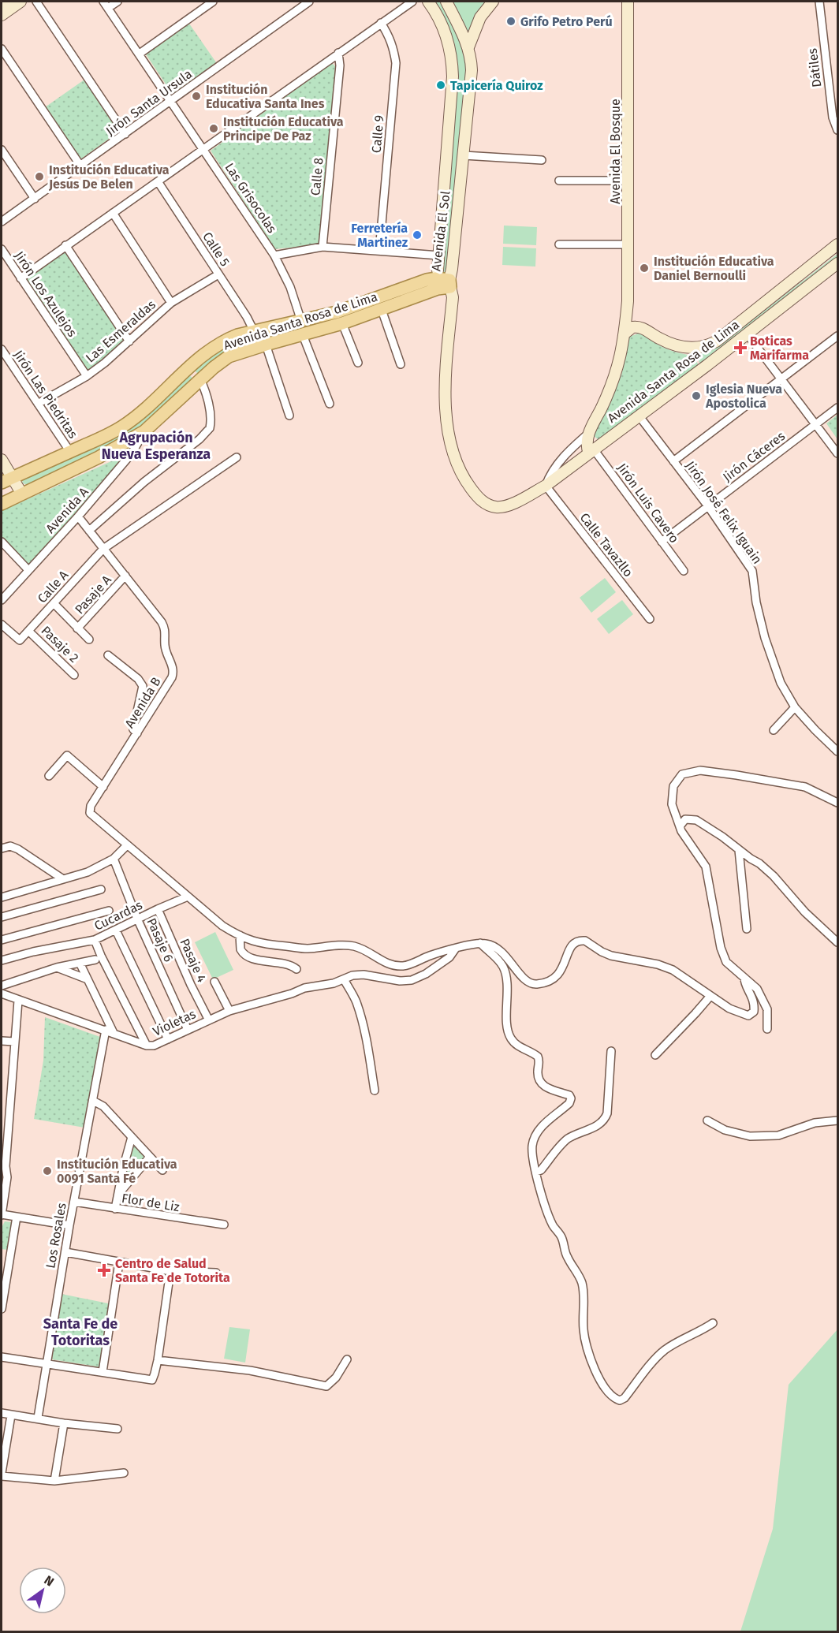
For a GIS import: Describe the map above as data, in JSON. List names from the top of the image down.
{
  "streets": {
    "main road": ["Avenida El Bosque", "Avenida El Sol", "Avenida Santa Rosa de Lima"],
    "street": [
      "Dátiles",
      "Jirón Santa Ursula",
      "Calle 9",
      "Calle 8",
      "Las Grisocolas",
      "Calle 5",
      "Jirón Los Azulejos",
      "Las Esmeraldas",
      "Jirón Las Piedritas",
      "Jirón Cáceres",
      "Jirón Luis Cavero",
      "Avenida A",
      "Jirón José Felix Iguain",
      "Calle Tavazllo",
      "Calle A",
      "Pasaje A",
      "Pasaje 2",
      "Avenida B",
      "Cucardas",
      "Pasaje 6",
      "Pasaje 4",
      "Violetas",
      "Flor de Liz",
      "Los Rosales"
    ]
  },
  "crossings": [
    ["Jirón Santa Ursula", "Las Grisocolas"],
    ["Avenida El Bosque", "Avenida Santa Rosa de Lima"],
    ["Avenida El Bosque", "Jirón Luis Cavero"],
    ["Avenida El Bosque", "Calle Tavazllo"],
    ["Las Grisocolas", "Avenida Santa Rosa de Lima"],
    ["Avenida El Sol", "Avenida Santa Rosa de Lima"],
    ["Calle 5", "Avenida Santa Rosa de Lima"],
    ["Calle 5", "Las Esmeraldas"],
    ["Jirón Los Azulejos", "Las Esmeraldas"],
    ["Avenida Santa Rosa de Lima", "Jirón Las Piedritas"],
    ["Avenida Santa Rosa de Lima", "Jirón Luis Cavero"],
    ["Avenida Santa Rosa de Lima", "Avenida A"],
    ["Avenida Santa Rosa de Lima", "Jirón José Felix Iguain"],
    ["Avenida Santa Rosa de Lima", "Calle Tavazllo"],
    ["Las Esmeraldas", "Jirón Las Piedritas"],
    ["Jirón Cáceres", "Jirón Luis Cavero"],
    ["Jirón Cáceres", "Jirón José Felix Iguain"],
    ["Avenida A", "Avenida B"],
    ["Calle A", "Pasaje 2"],
    ["Calle A", "Avenida B"],
    ["Pasaje A", "Avenida B"],
    ["Cucardas", "Pasaje 6"],
    ["Cucardas", "Pasaje 4"],
    ["Pasaje 6", "Violetas"],
    ["Pasaje 4", "Violetas"],
    ["Violetas", "Los Rosales"],
    ["Flor de Liz", "Los Rosales"]
  ],
  "districts": ["Agrupación Nueva Esperanza", "Santa Fe de Totoritas"],
  "places": {
    "other": [
      "Grifo Petro Perú",
      "Tapicería Quiroz",
      "Institución Educativa Santa Ines",
      "Institución Educativa Principe De Paz",
      "Institución Educativa Jesus De Belen",
      "Ferretería Martinez",
      "Institución Educativa Daniel Bernoulli",
      "Iglesia Nueva Apostolica",
      "Institución Educativa 0091 Santa Fé"
    ],
    "health": ["Boticas Marifarma", "Centro de Salud Santa Fe de Totorita"]
  },
  "north": "top right"
}
